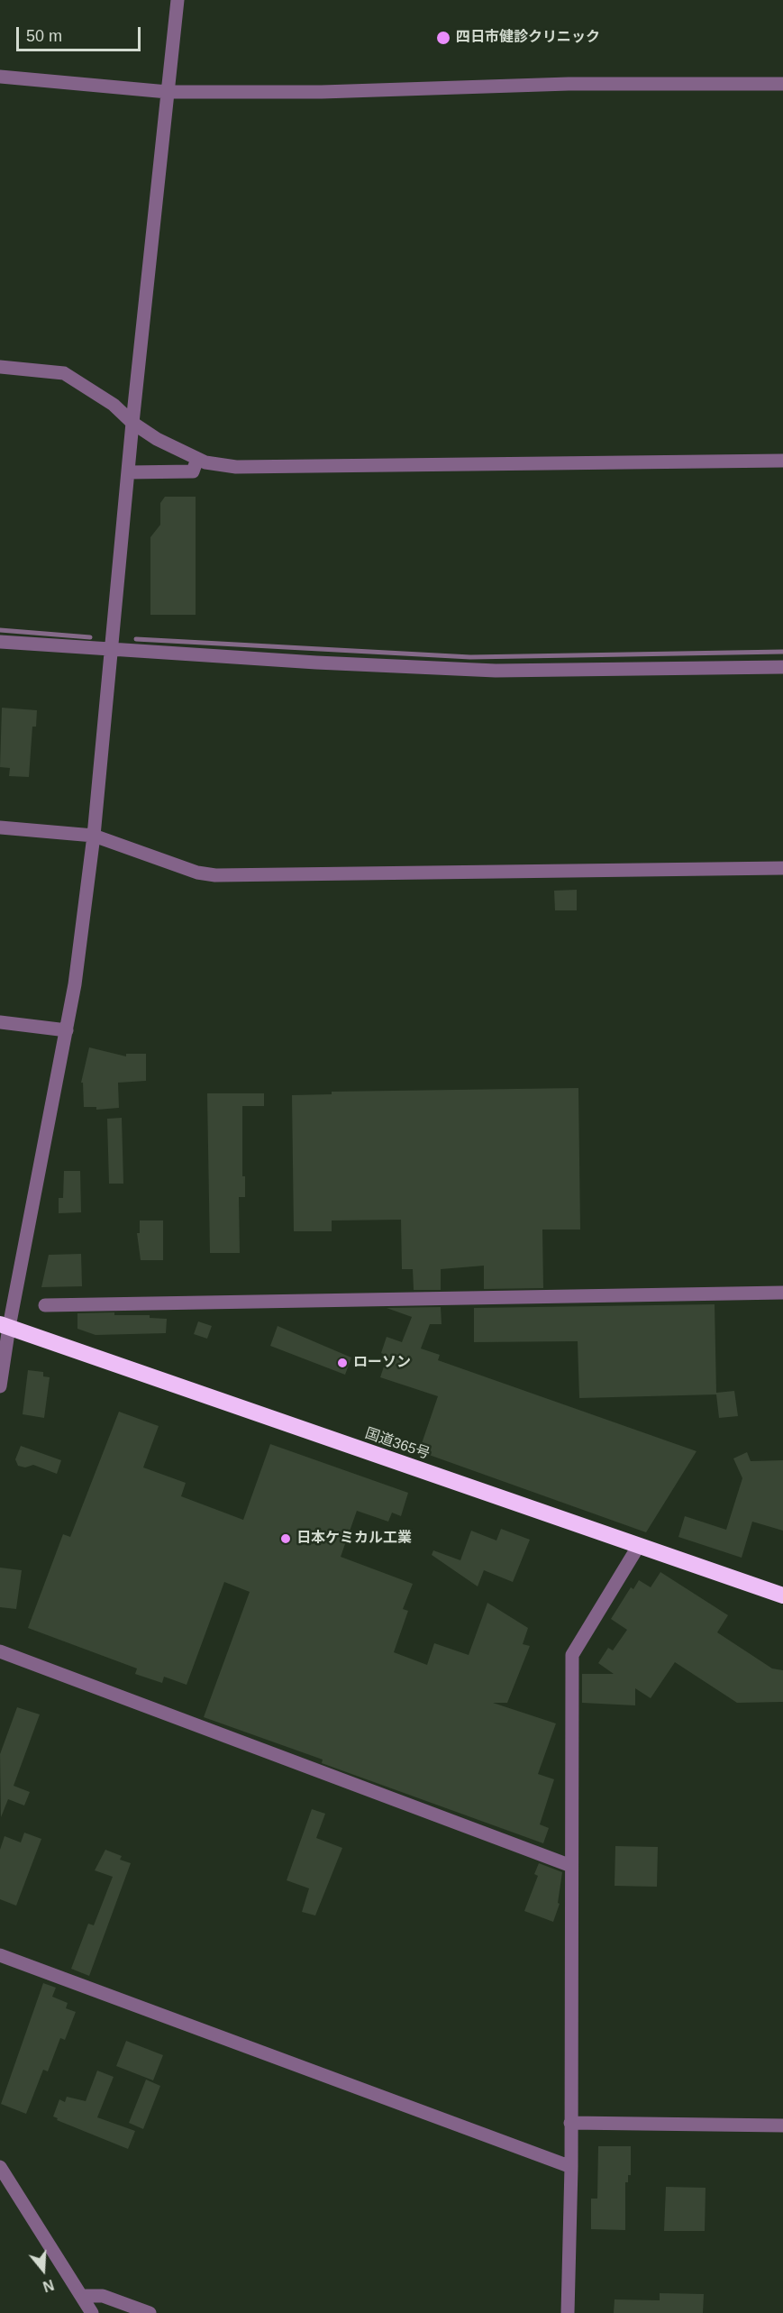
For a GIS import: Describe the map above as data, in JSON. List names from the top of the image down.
{
  "streets": {
    "highway": ["国道365号"]
  },
  "places": ["四日市健診クリニック", "ローソン", "日本ケミカル工業"],
  "scale_bar": "50 m",
  "north": "bottom"
}
